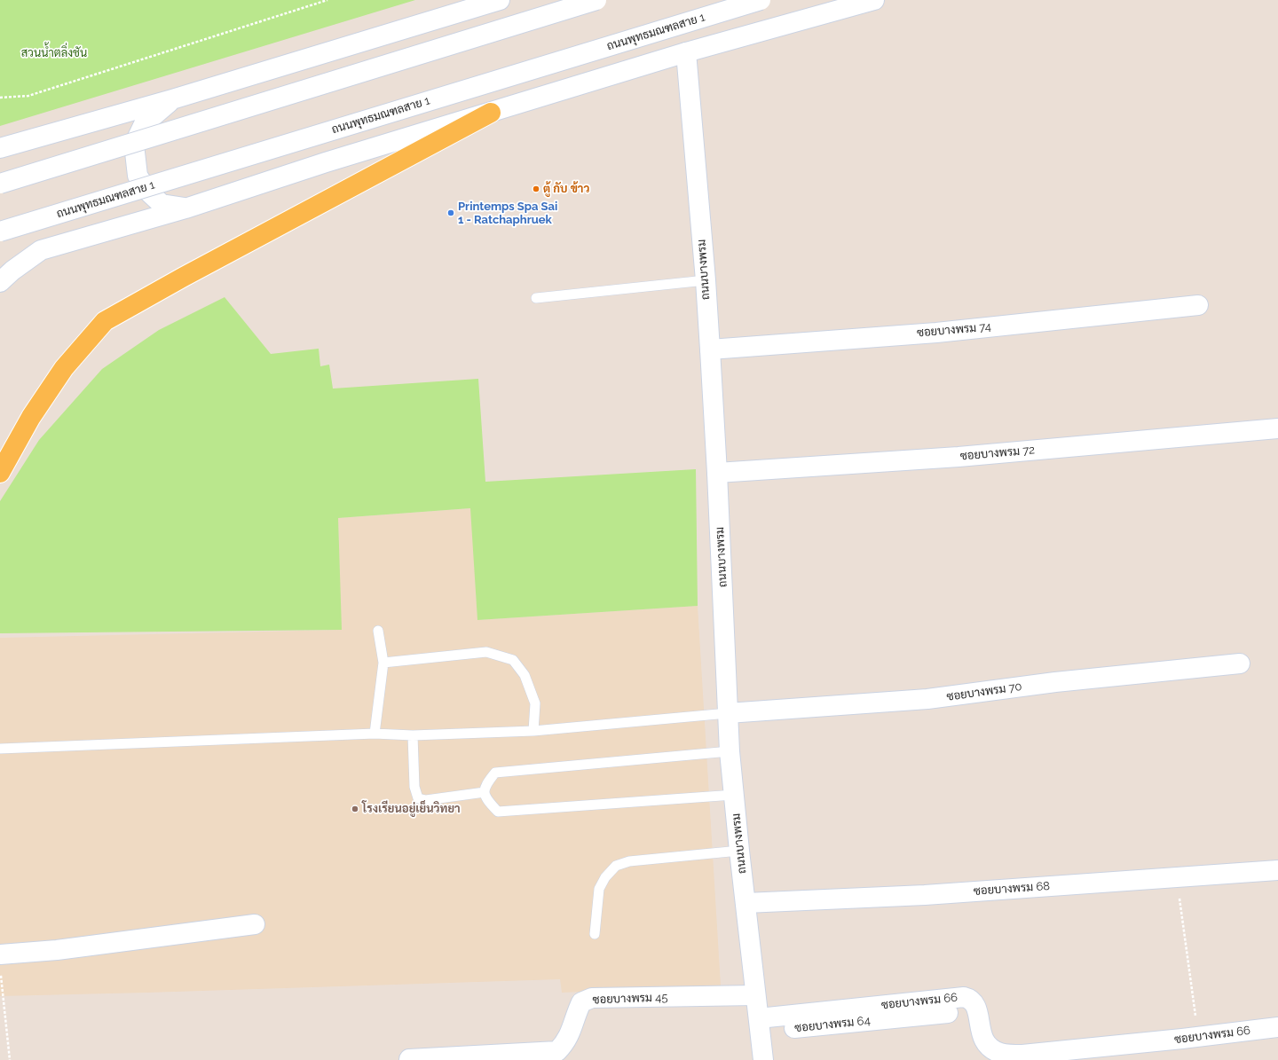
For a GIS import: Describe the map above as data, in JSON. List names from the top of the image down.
{
  "streets": {
    "street": [
      "ถนนพุทธมณฑลสาย 1",
      "ถนนบางพรม",
      "ซอยบางพรม 74",
      "ซอยบางพรม 72",
      "ซอยบางพรม 70",
      "ซอยบางพรม 68",
      "ซอยบางพรม 45",
      "ซอยบางพรม 66",
      "ซอยบางพรม 64"
    ]
  },
  "crossings": [
    ["ถนนบางพรม", "ซอยบางพรม 74"],
    ["ถนนบางพรม", "ซอยบางพรม 72"],
    ["ถนนบางพรม", "ซอยบางพรม 70"],
    ["ถนนบางพรม", "ซอยบางพรม 68"],
    ["ถนนบางพรม", "ซอยบางพรม 45"],
    ["ถนนบางพรม", "ซอยบางพรม 66"],
    ["ถนนบางพรม", "ซอยบางพรม 64"],
    ["ซอยบางพรม 66", "ซอยบางพรม 64"]
  ],
  "parks": ["สวนน้ำตลิ่งชัน"],
  "places": ["ตู้ กับ ข้าว", "Printemps Spa Sai 1 - Ratchaphruek", "โรงเรียนอยู่เย็นวิทยา"]
}
